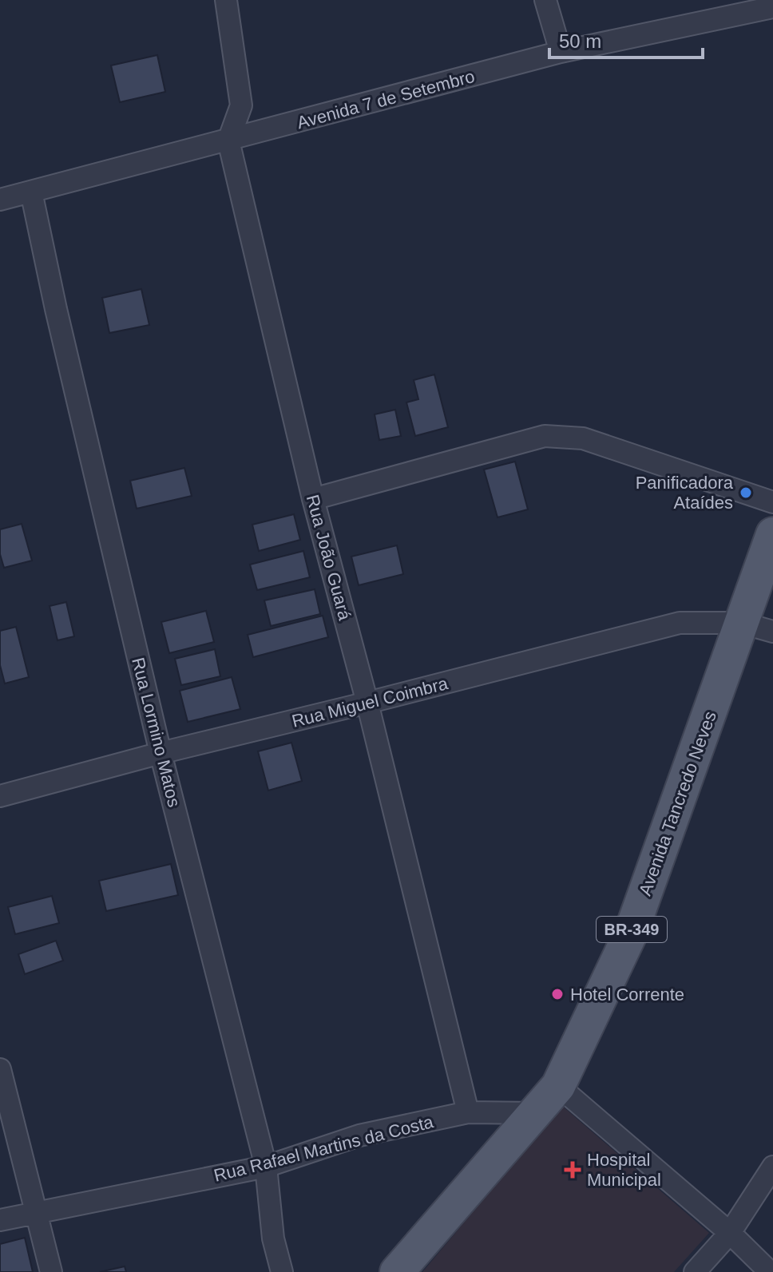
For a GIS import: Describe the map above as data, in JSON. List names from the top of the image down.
{
  "streets": {
    "main road": ["Avenida Tancredo Neves", "BR-349"],
    "street": [
      "Avenida 7 de Setembro",
      "Rua João Guará",
      "Rua Miguel Coimbra",
      "Rua Lormino Matos",
      "Rua Rafael Martins da Costa"
    ]
  },
  "crossings": [
    ["Avenida 7 de Setembro", "Rua João Guará"],
    ["Avenida 7 de Setembro", "Rua Lormino Matos"],
    ["Rua João Guará", "Rua Miguel Coimbra"],
    ["Rua João Guará", "Rua Rafael Martins da Costa"],
    ["Rua Miguel Coimbra", "Rua Lormino Matos"],
    ["Rua Miguel Coimbra", "Avenida Tancredo Neves"],
    ["Rua Lormino Matos", "Rua Rafael Martins da Costa"],
    ["Avenida Tancredo Neves", "Rua Rafael Martins da Costa"]
  ],
  "places": {
    "other": ["Panificadora Ataídes", "Hotel Corrente"],
    "health": ["Hospital Municipal"]
  },
  "scale_bar": "50 m"
}
